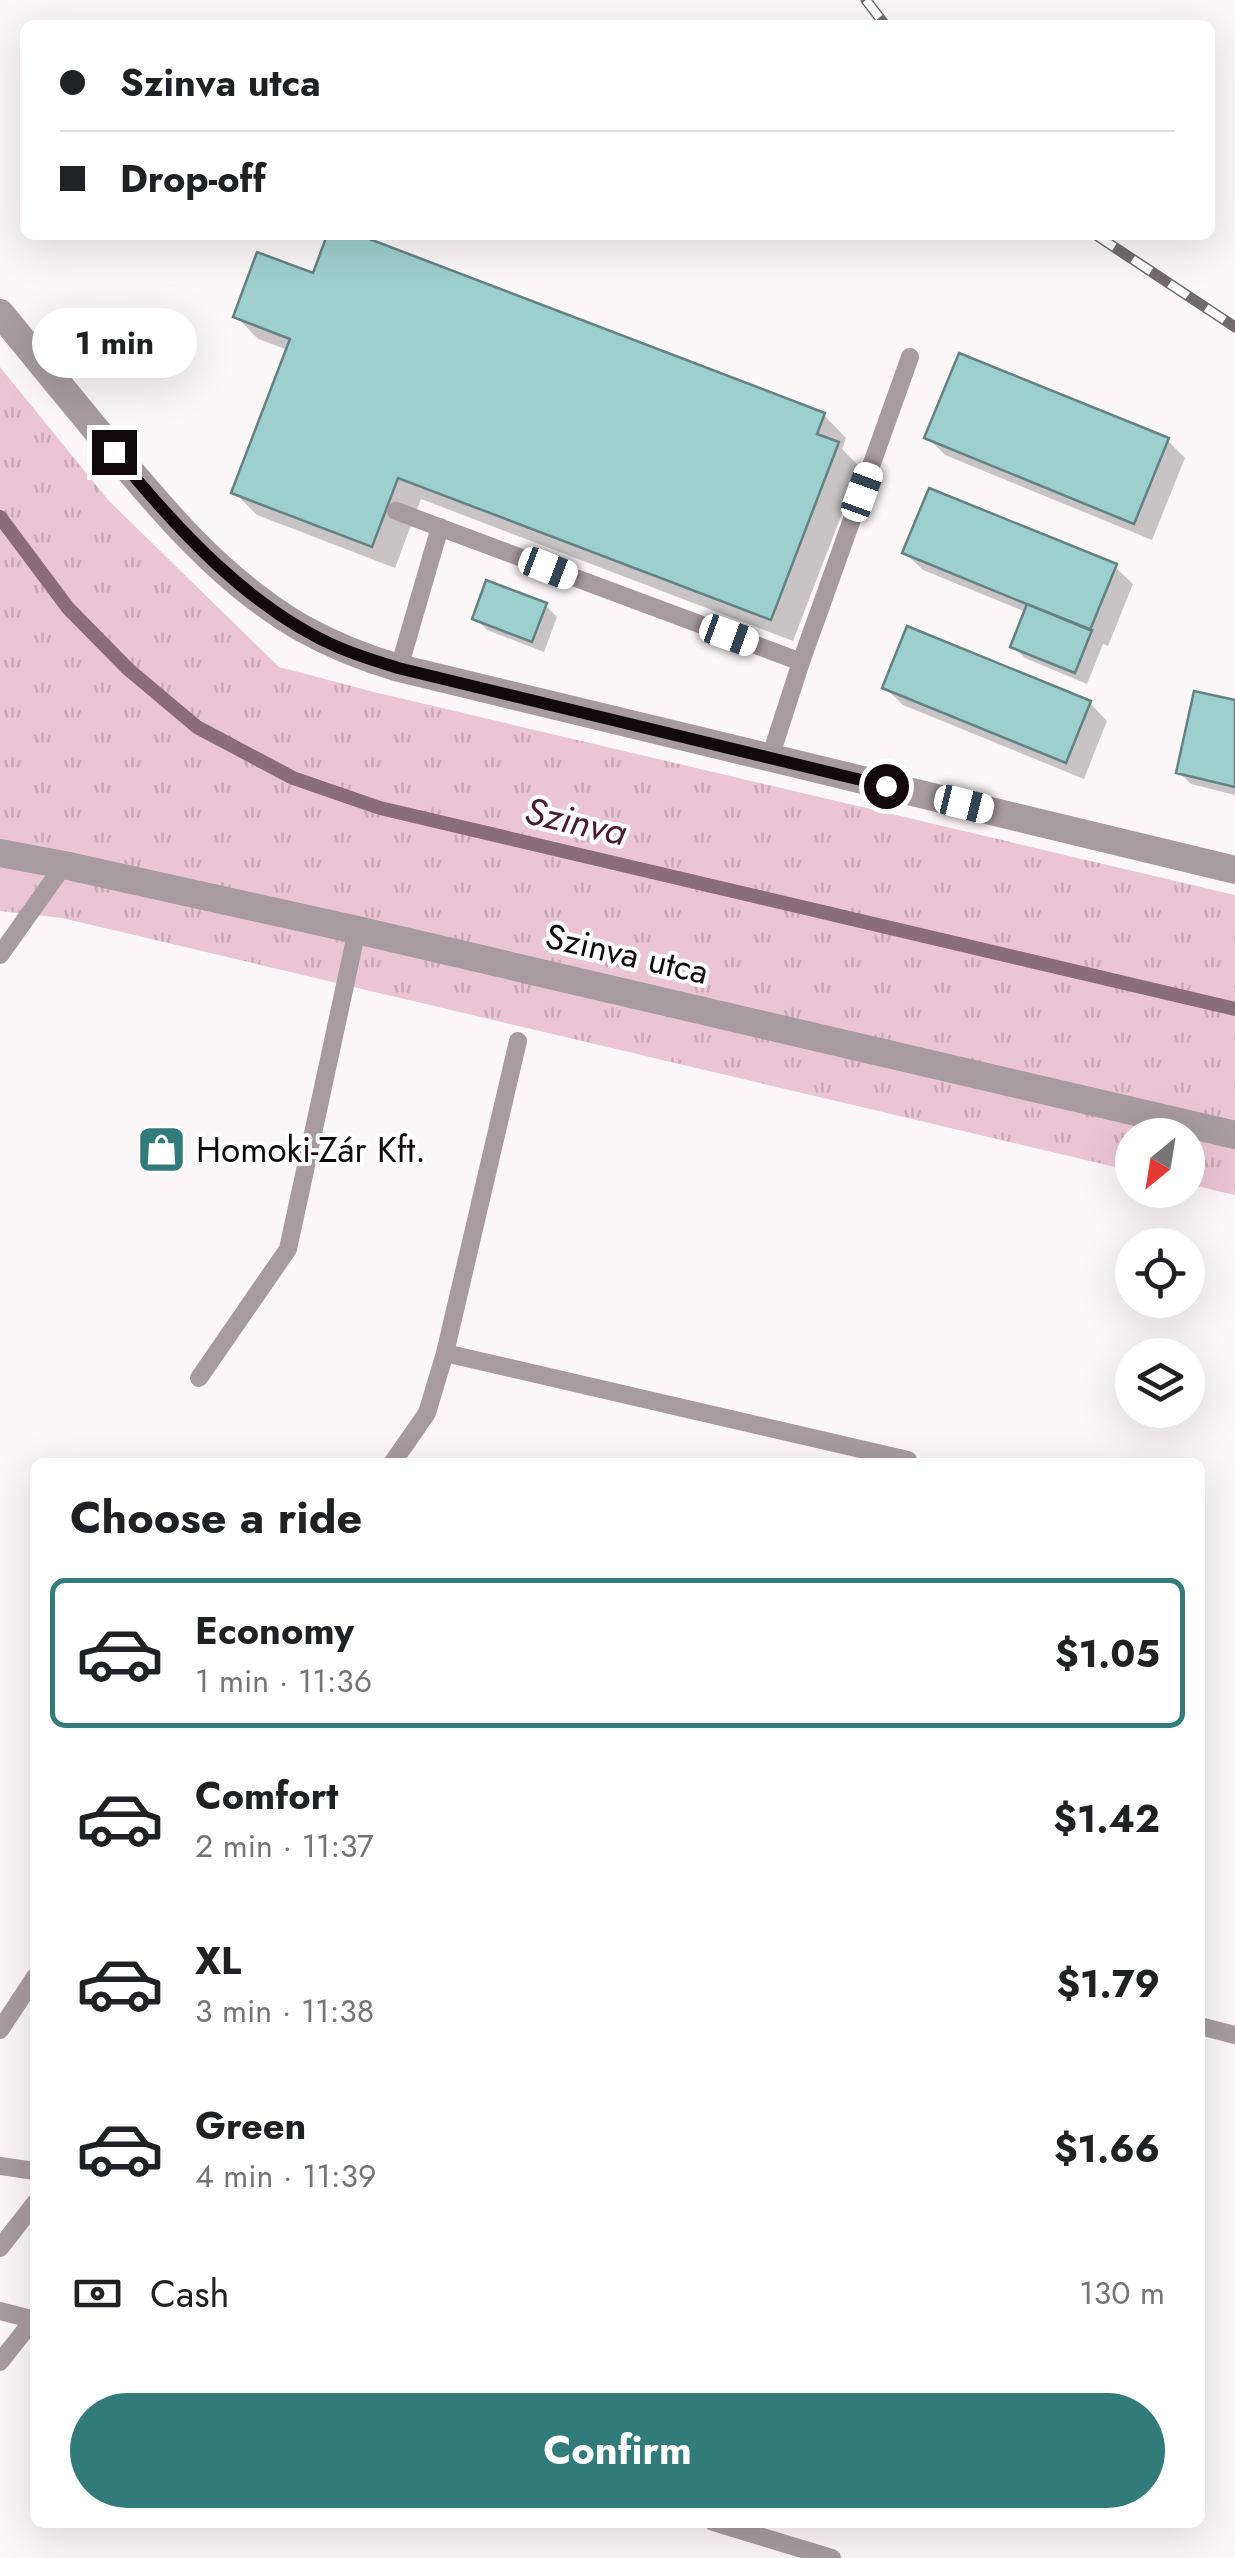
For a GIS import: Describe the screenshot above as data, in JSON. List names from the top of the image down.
{
  "streets": {
    "street": ["Szinva utca"]
  },
  "water": ["Szinva"],
  "places": {
    "shop": ["Homoki-Zár Kft."]
  },
  "north": "bottom left",
  "page": {
    "banner": ["Szinva utca", "Drop-off"],
    "bubble": "1 min",
    "heading": "Choose a ride",
    "list": [
      {
        "name": "Economy",
        "note": "1 min · 11:36",
        "value": "$1.05"
      },
      {
        "name": "Comfort",
        "note": "2 min · 11:37",
        "value": "$1.42"
      },
      {
        "name": "XL",
        "note": "3 min · 11:38",
        "value": "$1.79"
      },
      {
        "name": "Green",
        "note": "4 min · 11:39",
        "value": "$1.66"
      }
    ],
    "pay": ["Cash", "130 m"],
    "buttons": "Confirm"
  }
}
